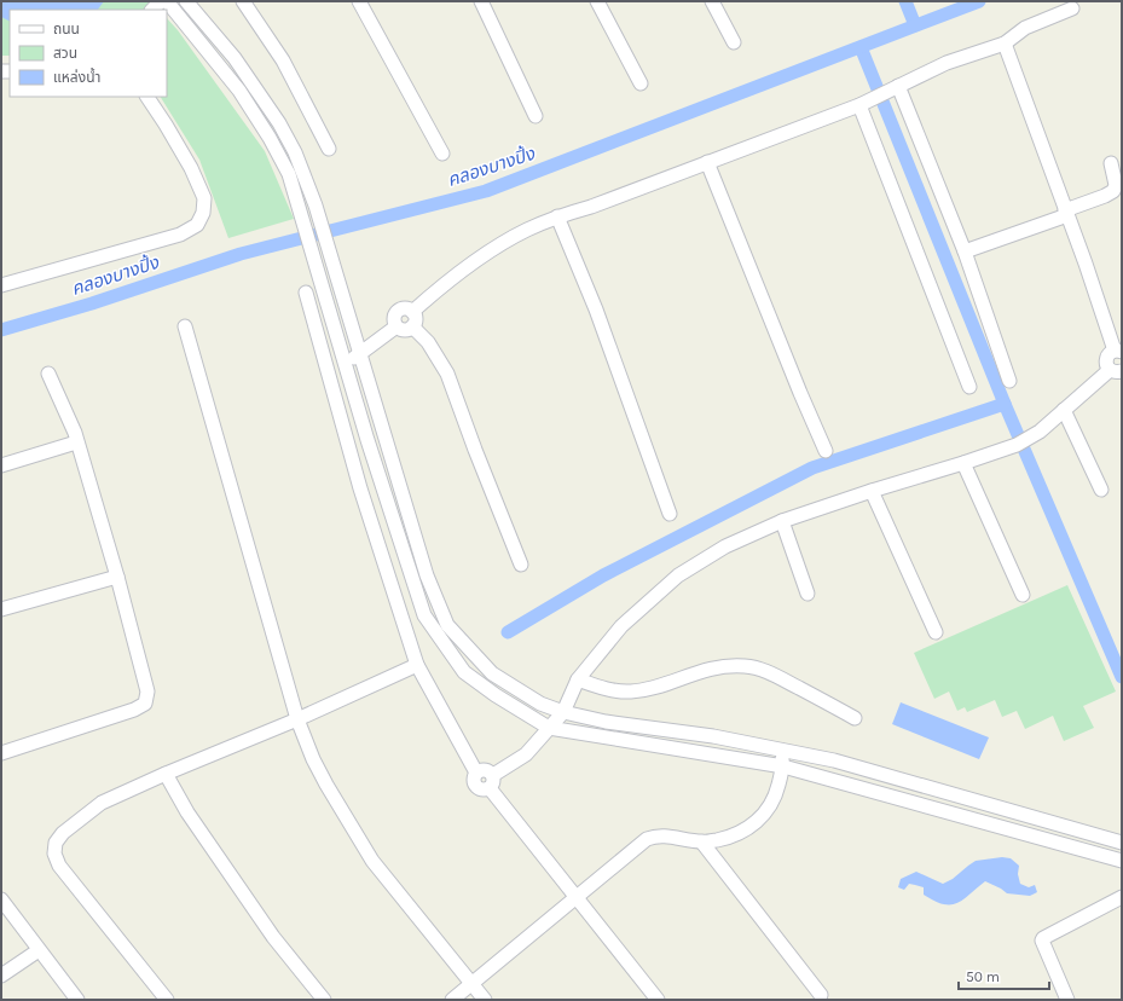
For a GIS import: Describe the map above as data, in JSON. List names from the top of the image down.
{
  "water": ["คลองบางปิ้ง"],
  "legend": ["ถนน", "สวน", "แหล่งน้ำ"],
  "scale_bar": "50 m"
}
